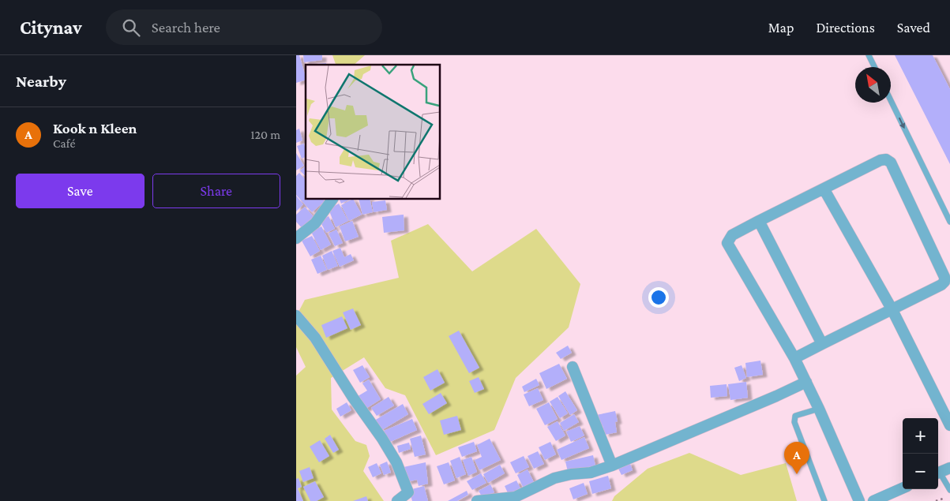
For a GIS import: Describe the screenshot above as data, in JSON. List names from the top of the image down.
{
  "north": "top left",
  "page": {
    "header": "Citynav",
    "search": "Search here",
    "nav": ["Map", "Directions", "Saved"],
    "heading": "Nearby",
    "list": [
      {
        "mark": "A",
        "name": "Kook n Kleen",
        "note": "Café",
        "value": "120 m"
      }
    ],
    "buttons": ["Save", "Share"],
    "map_buttons": ["+", "−"],
    "pins": "A"
  }
}
